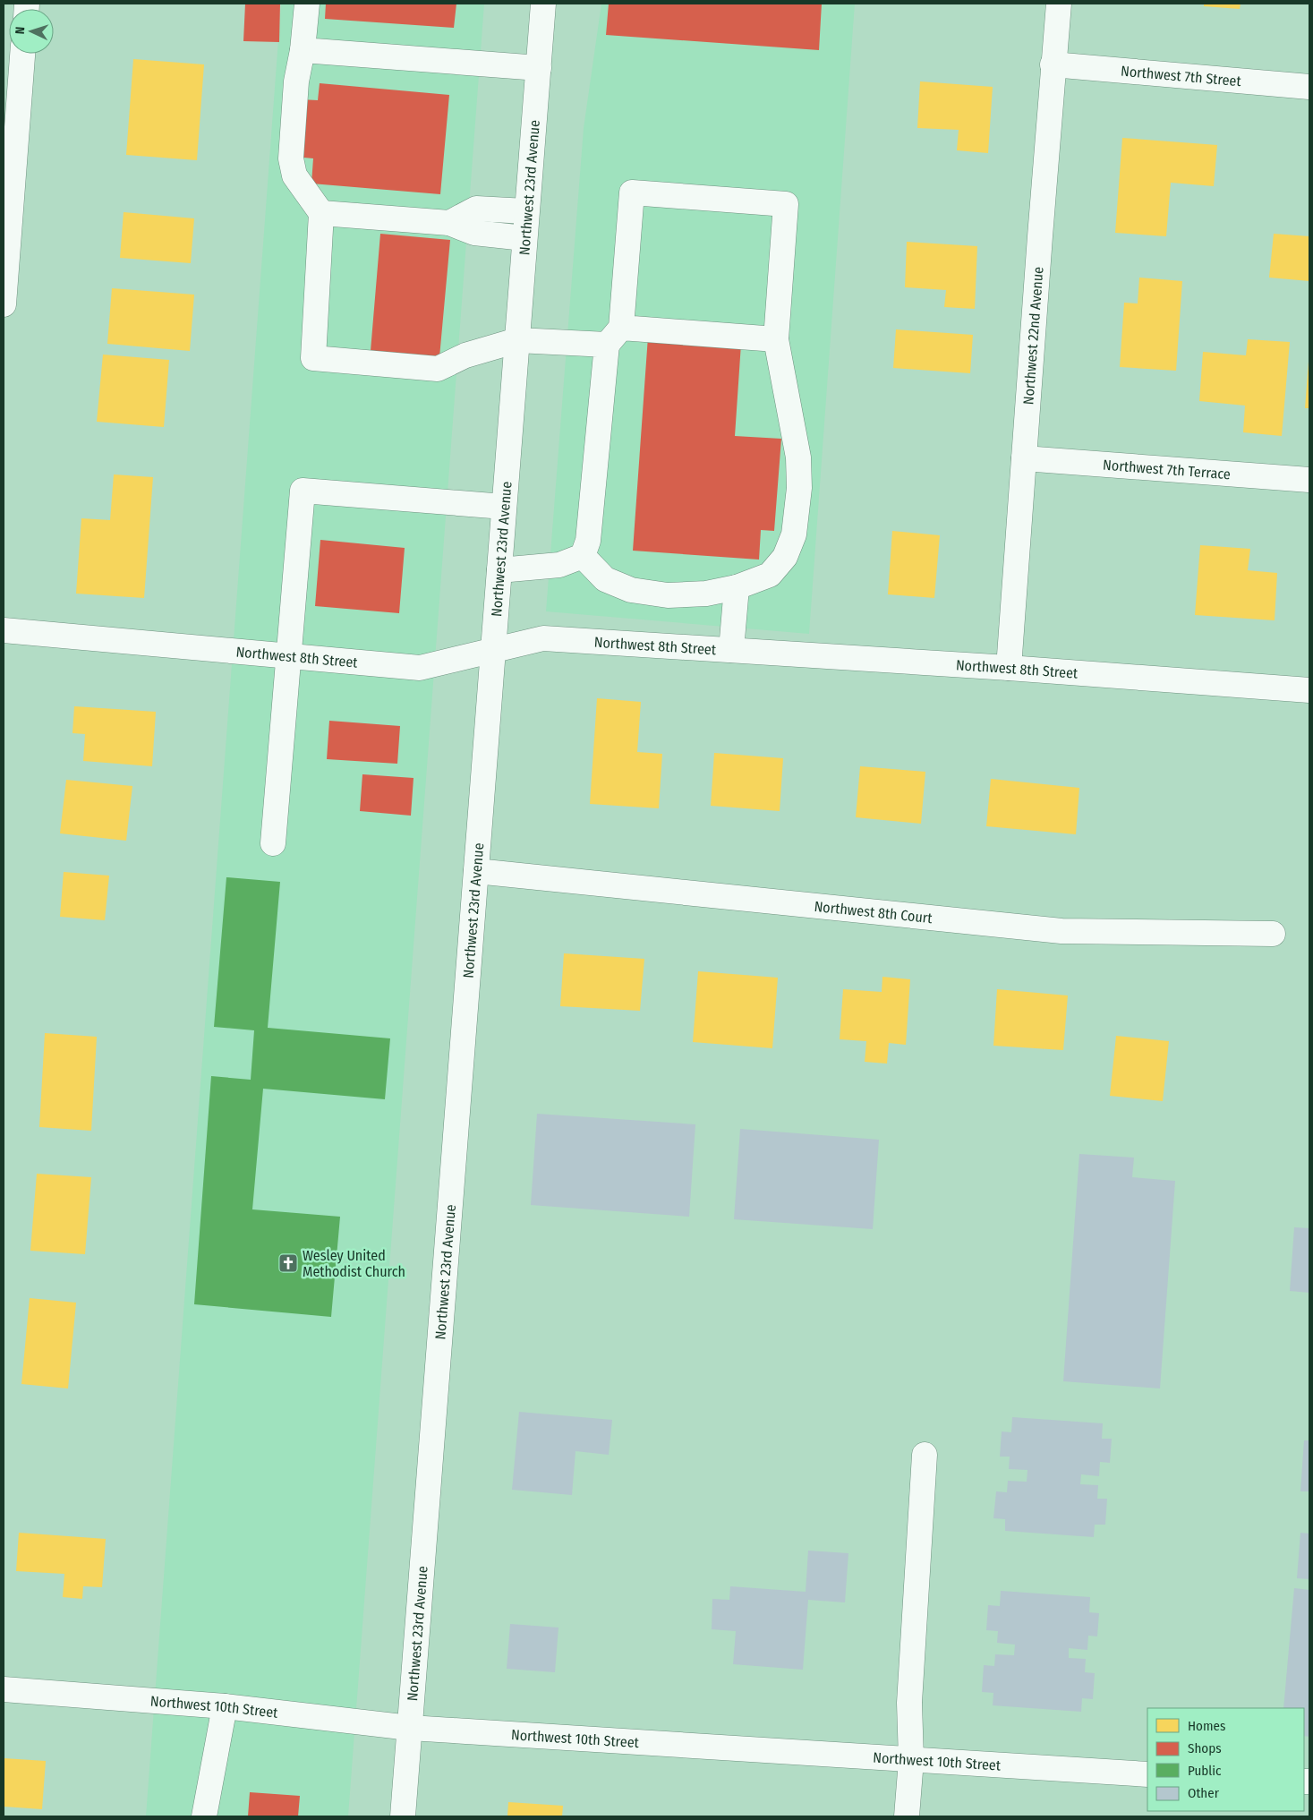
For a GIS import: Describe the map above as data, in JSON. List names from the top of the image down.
{
  "streets": {
    "street": [
      "Northwest 7th Street",
      "Northwest 23rd Avenue",
      "Northwest 22nd Avenue",
      "Northwest 7th Terrace",
      "Northwest 8th Street",
      "Northwest 8th Court",
      "Northwest 10th Street"
    ]
  },
  "crossings": [
    ["Northwest 7th Street", "Northwest 22nd Avenue"],
    ["Northwest 23rd Avenue", "Northwest 8th Street"],
    ["Northwest 23rd Avenue", "Northwest 8th Court"],
    ["Northwest 23rd Avenue", "Northwest 10th Street"],
    ["Northwest 22nd Avenue", "Northwest 7th Terrace"],
    ["Northwest 22nd Avenue", "Northwest 8th Street"]
  ],
  "places": {
    "church": ["Wesley United Methodist Church"]
  },
  "legend": [
    "Homes",
    "Shops",
    "Public",
    "Other"
  ],
  "north": "left"
}
